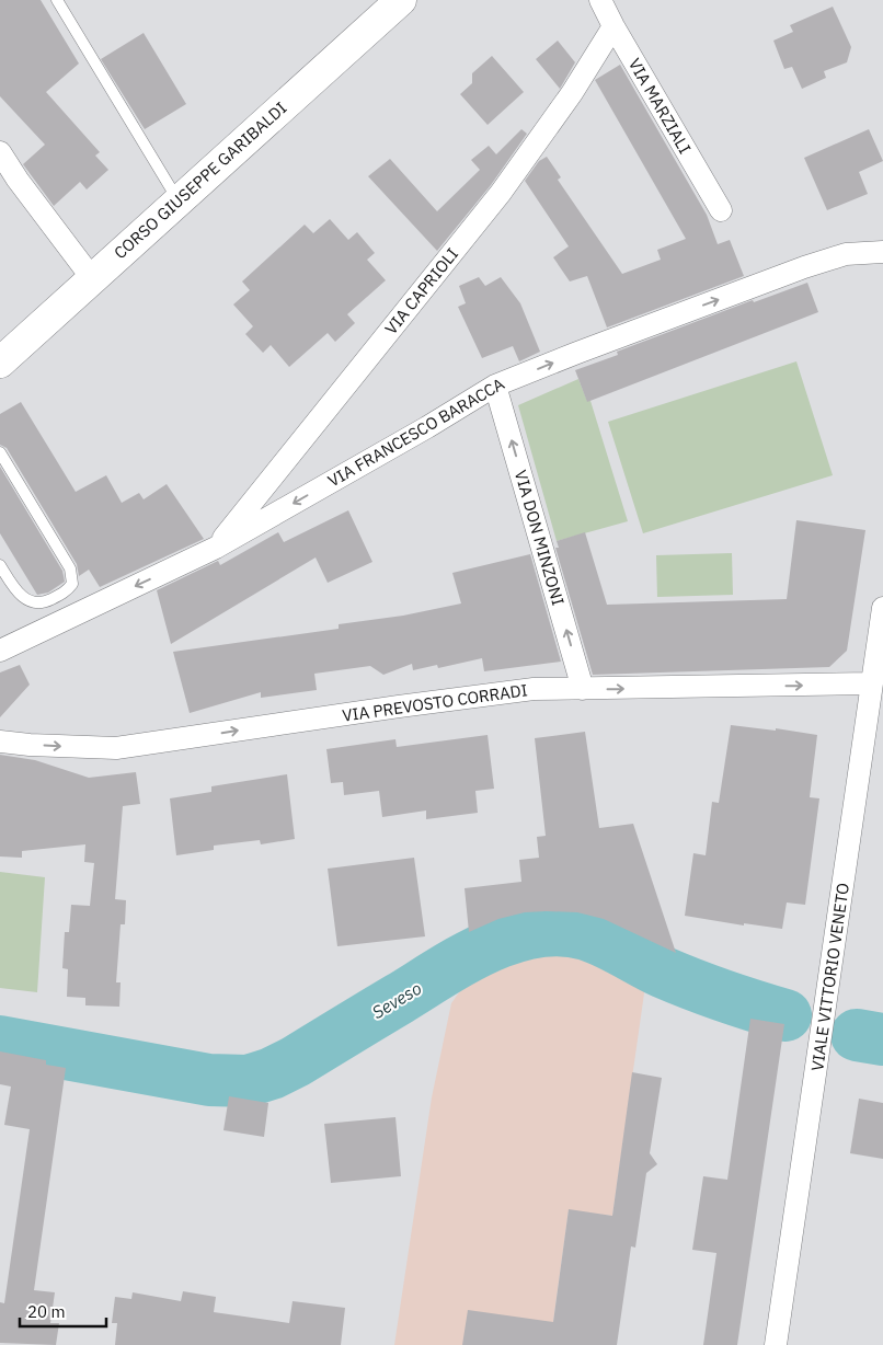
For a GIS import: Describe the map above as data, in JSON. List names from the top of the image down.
{
  "streets": {
    "main road": ["CORSO GIUSEPPE GARIBALDI"],
    "street": [
      "VIA MARZIALI",
      "VIA CAPRIOLI",
      "VIA FRANCESCO BARACCA",
      "VIA DON MINZONI",
      "VIA PREVOSTO CORRADI",
      "VIALE VITTORIO VENETO"
    ]
  },
  "crossings": [
    ["VIA MARZIALI", "VIA CAPRIOLI"],
    ["VIA CAPRIOLI", "VIA FRANCESCO BARACCA"],
    ["VIA FRANCESCO BARACCA", "VIA DON MINZONI"],
    ["VIA DON MINZONI", "VIA PREVOSTO CORRADI"],
    ["VIA PREVOSTO CORRADI", "VIALE VITTORIO VENETO"]
  ],
  "one_way": ["VIA DON MINZONI", "VIA PREVOSTO CORRADI"],
  "water": ["Seveso"],
  "scale_bar": "20 m"
}
